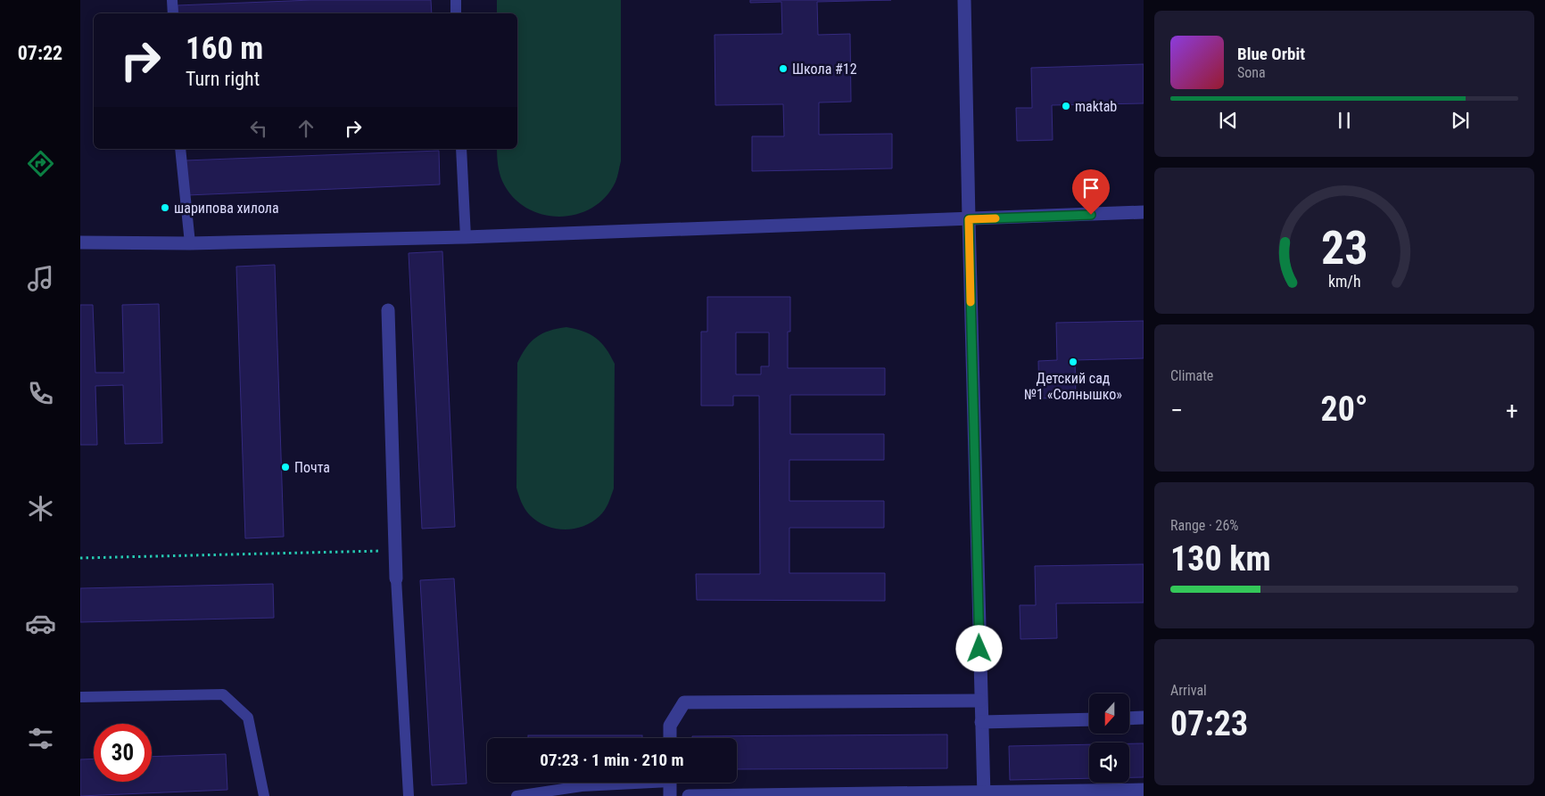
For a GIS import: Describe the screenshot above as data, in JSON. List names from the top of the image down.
{
  "places": [
    "Школа #12",
    "maktab",
    "шарипова хилола",
    "Детский сад №1 «Солнышко»",
    "Почта"
  ],
  "north": "bottom",
  "page": {
    "tabs": "07:22",
    "turn": ["160 m", "Turn right"],
    "song": ["Blue Orbit", "Sona"],
    "tile": [
      "Climate",
      ["Range · 26%", "130 km"],
      ["Arrival", "07:23"]
    ],
    "heat": ["−", "20°", "+"],
    "limit": "30",
    "trip": "07:23 · 1 min · 210 m",
    "gauge": ["23", "km/h"]
  }
}
